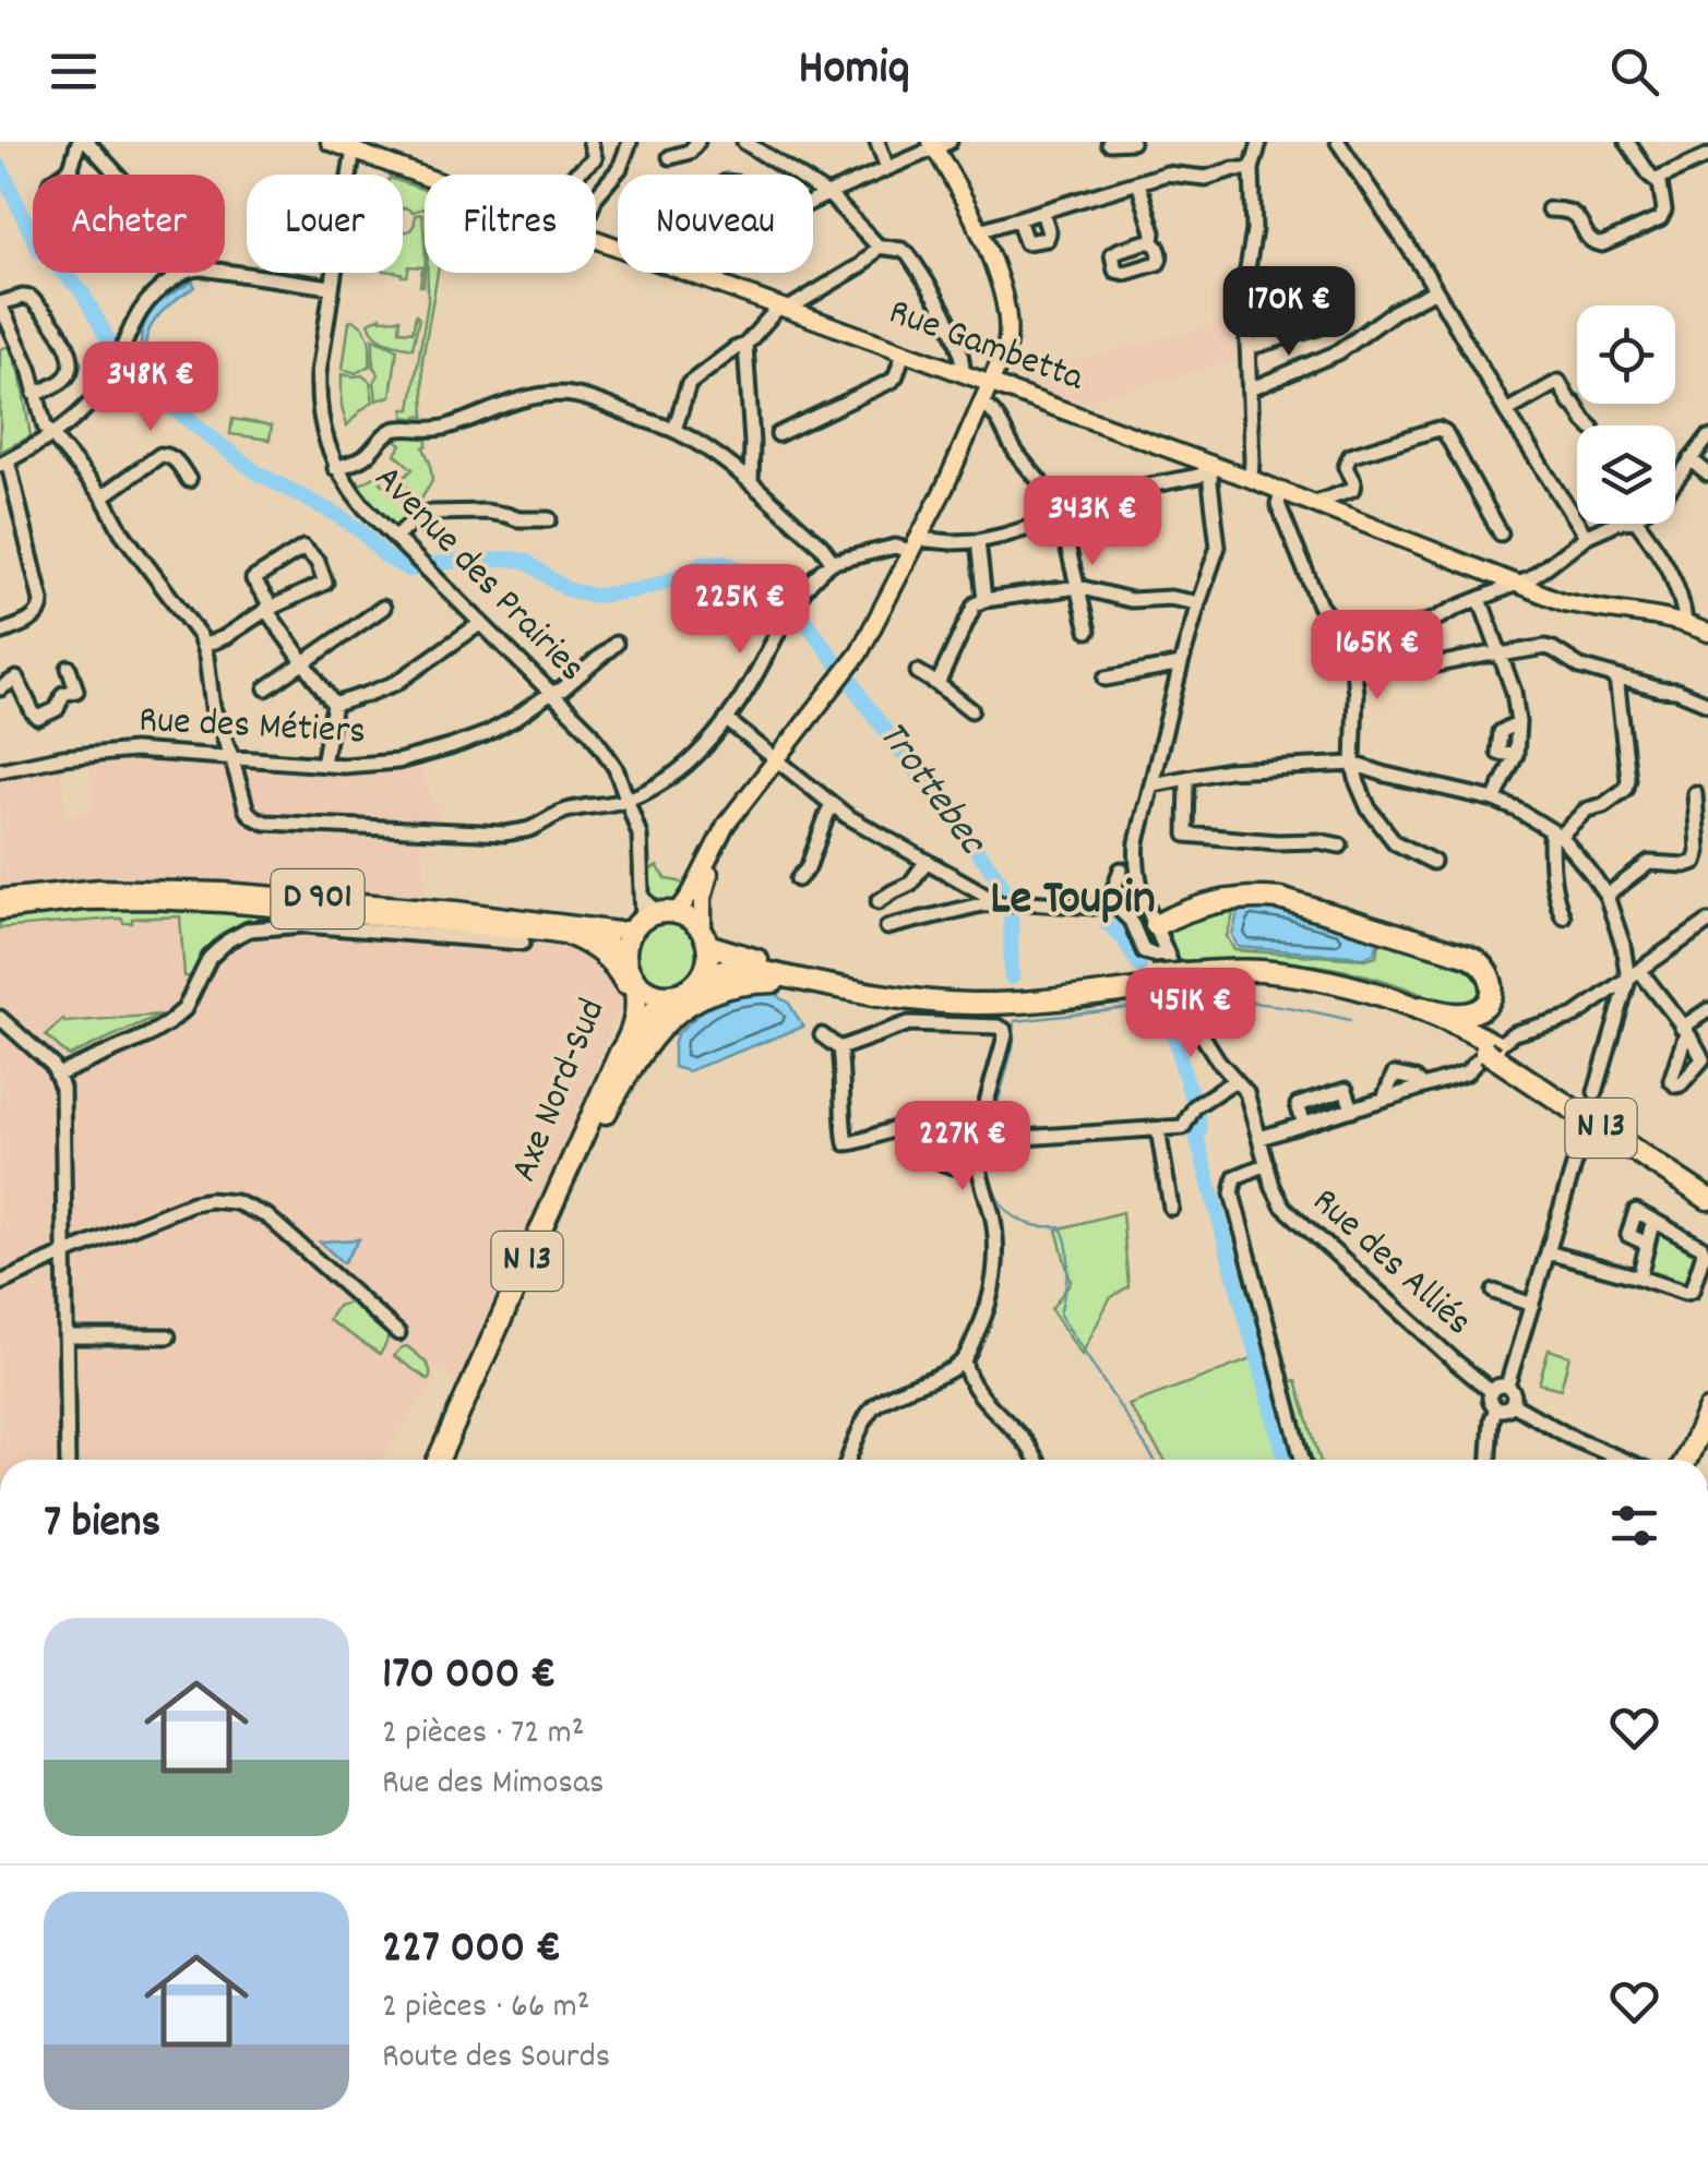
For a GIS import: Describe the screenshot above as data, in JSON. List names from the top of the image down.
{
  "streets": {
    "highway": ["Axe Nord-Sud", "N 13"],
    "main road": ["Rue Gambetta", "D 901"],
    "street": ["Avenue des Prairies", "Rue des Métiers", "Rue des Alliés"]
  },
  "crossings": [
    ["Rue Gambetta", "Avenue des Prairies"],
    ["Rue Gambetta", "Rue des Alliés"],
    ["Avenue des Prairies", "Rue des Métiers"],
    ["Avenue des Prairies", "D 901"],
    ["Avenue des Prairies", "Axe Nord-Sud"],
    ["Avenue des Prairies", "N 13"],
    ["D 901", "Axe Nord-Sud"],
    ["D 901", "N 13"],
    ["Axe Nord-Sud", "N 13"],
    ["N 13", "Rue des Alliés"]
  ],
  "districts": ["Le Toupin"],
  "water": ["Trottebec"],
  "page": {
    "header": "Homiq",
    "chip": [
      "Acheter",
      "Louer",
      "Filtres",
      "Nouveau"
    ],
    "price": [
      "170K €",
      "348K €",
      "343K €",
      "225K €",
      "165K €",
      "451K €",
      "227K €"
    ],
    "heading": "7 biens",
    "list": [
      {
        "name": "170 000 €",
        "note": "2 pièces · 72 m² · Rue des Mimosas"
      },
      {
        "name": "227 000 €",
        "note": "2 pièces · 66 m² · Route des Sourds"
      }
    ]
  }
}
